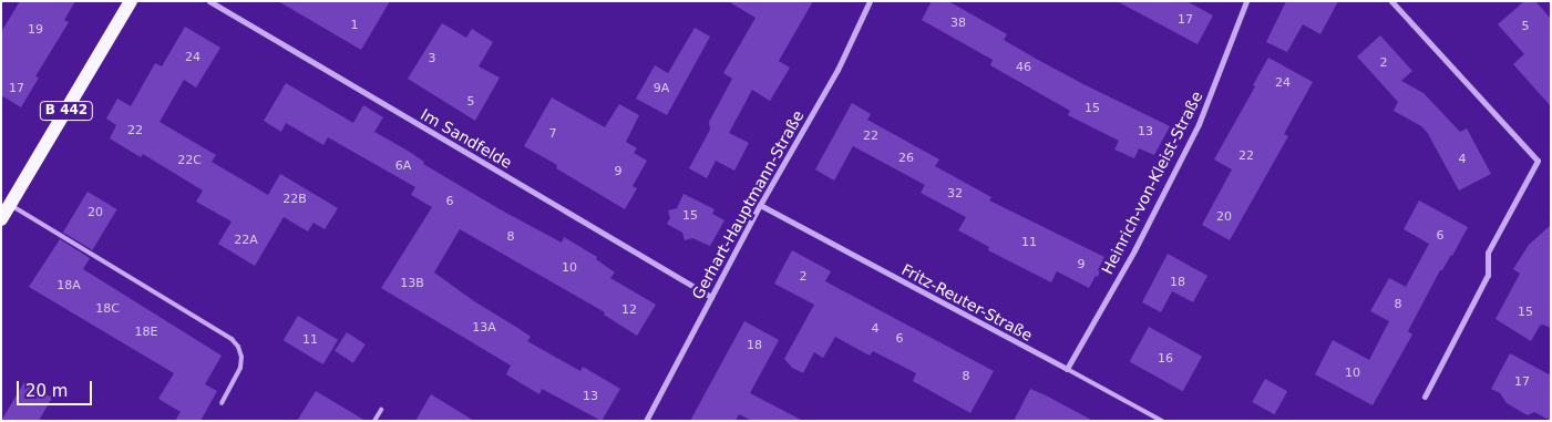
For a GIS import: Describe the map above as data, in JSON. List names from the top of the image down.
{
  "streets": {
    "main road": ["B 442"],
    "street": [
      "Im Sandfelde",
      "Heinrich-von-Kleist-Straße",
      "Gerhart-Hauptmann-Straße",
      "Fritz-Reuter-Straße"
    ]
  },
  "crossings": [
    ["Im Sandfelde", "Gerhart-Hauptmann-Straße"],
    ["Heinrich-von-Kleist-Straße", "Fritz-Reuter-Straße"],
    ["Gerhart-Hauptmann-Straße", "Fritz-Reuter-Straße"]
  ],
  "house_numbers": [
    "17",
    "38",
    "1",
    "5",
    "19",
    "24",
    "3",
    "2",
    "46",
    "24",
    "17",
    "9A",
    "5",
    "15",
    "22",
    "13",
    "7",
    "22",
    "22",
    "26",
    "4",
    "22C",
    "6A",
    "9",
    "32",
    "22B",
    "6",
    "20",
    "15",
    "20",
    "6",
    "8",
    "22A",
    "11",
    "9",
    "10",
    "2",
    "18",
    "13B",
    "18A",
    "8",
    "18C",
    "12",
    "15",
    "13A",
    "4",
    "18E",
    "6",
    "11",
    "18",
    "16",
    "10",
    "8",
    "17",
    "13"
  ],
  "scale_bar": "20 m"
}
